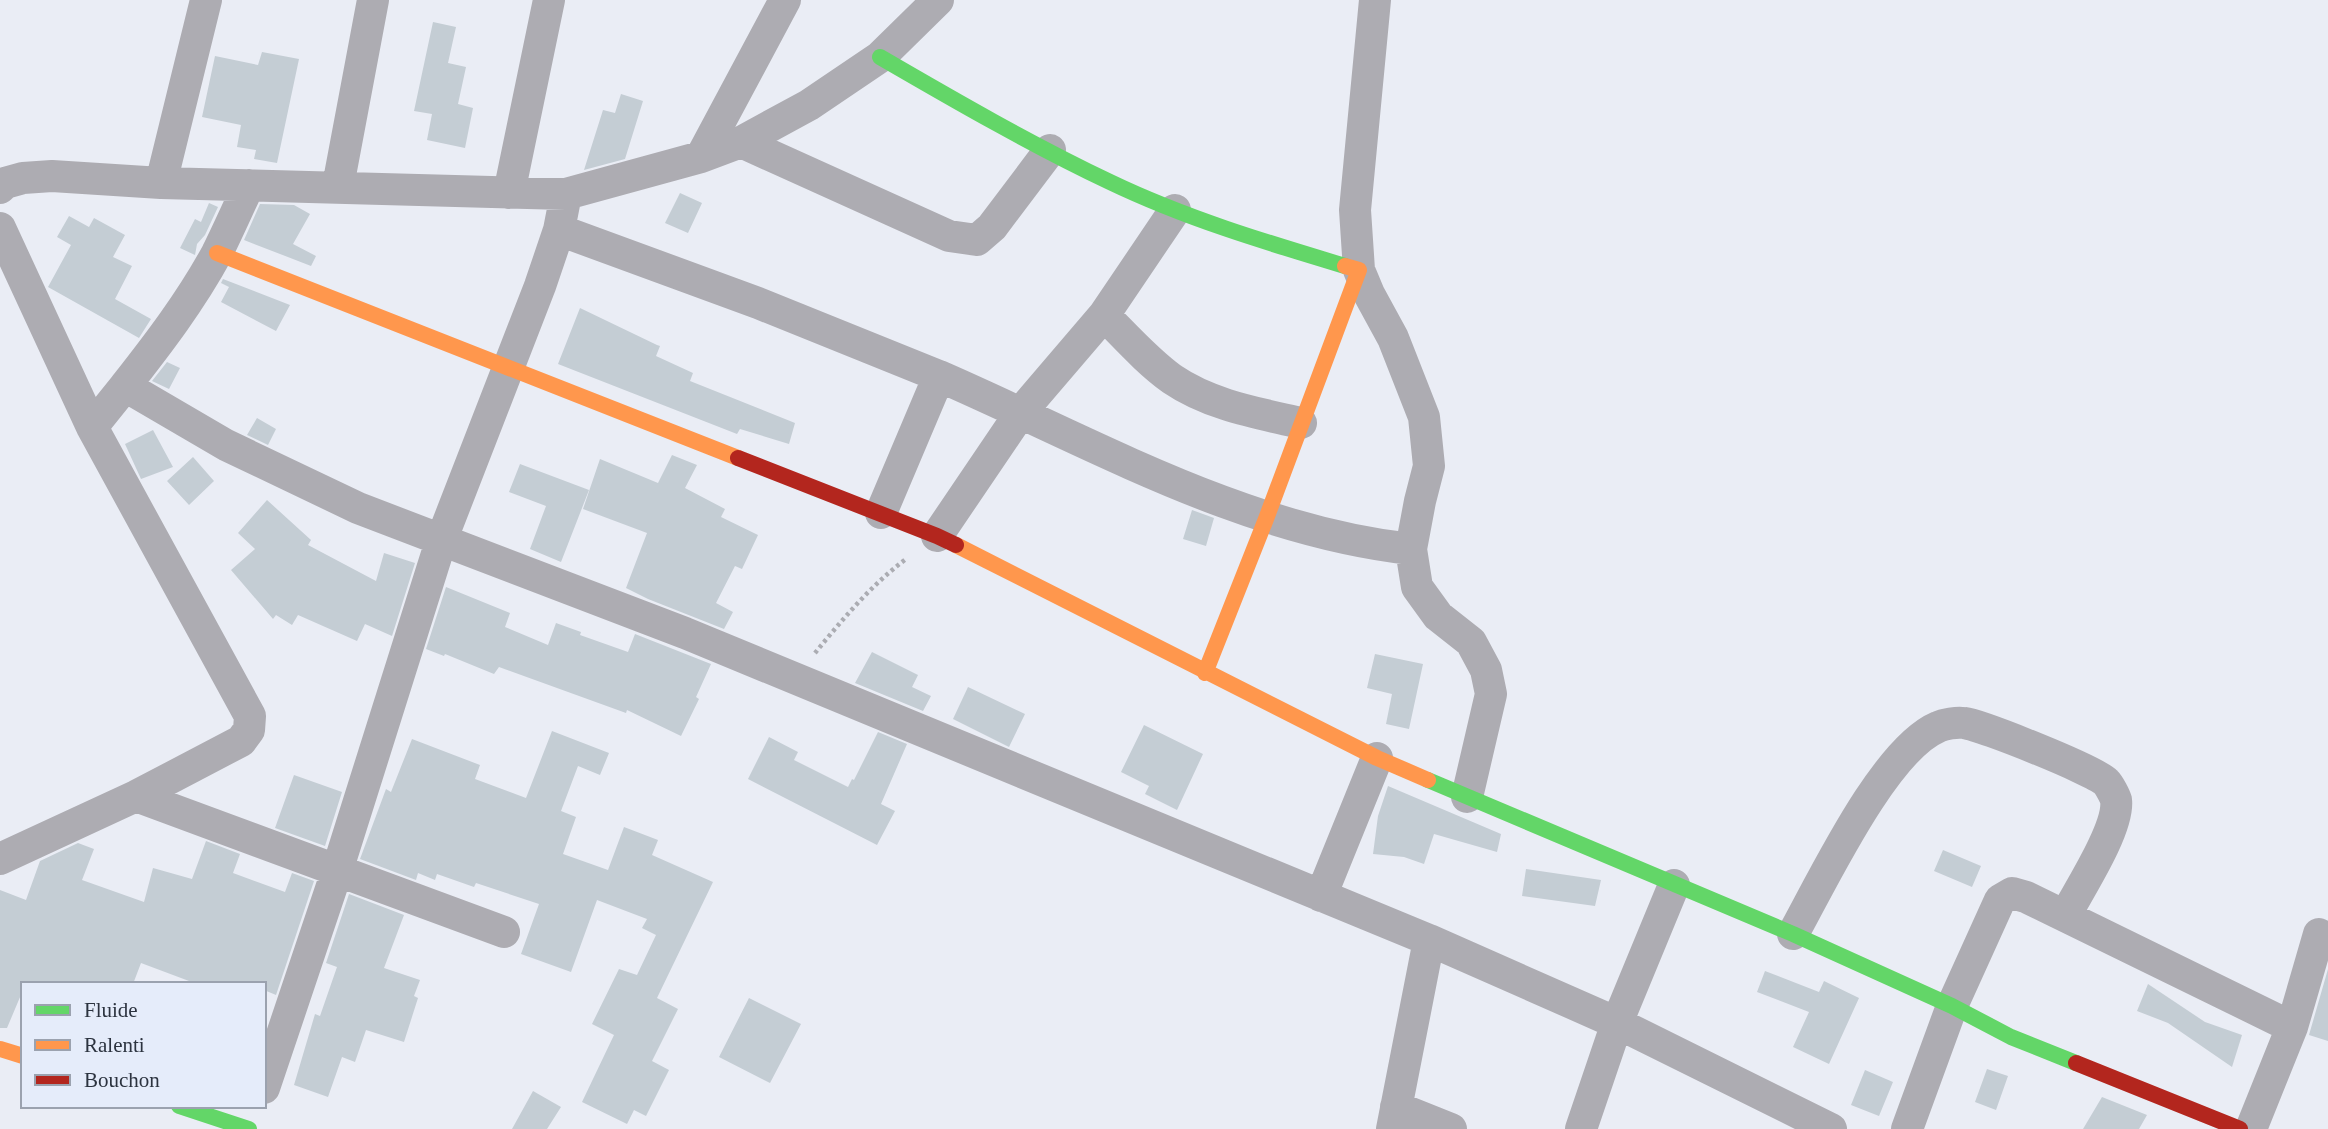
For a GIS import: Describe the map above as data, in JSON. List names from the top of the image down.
{
  "legend": ["Fluide", "Ralenti", "Bouchon"]
}
